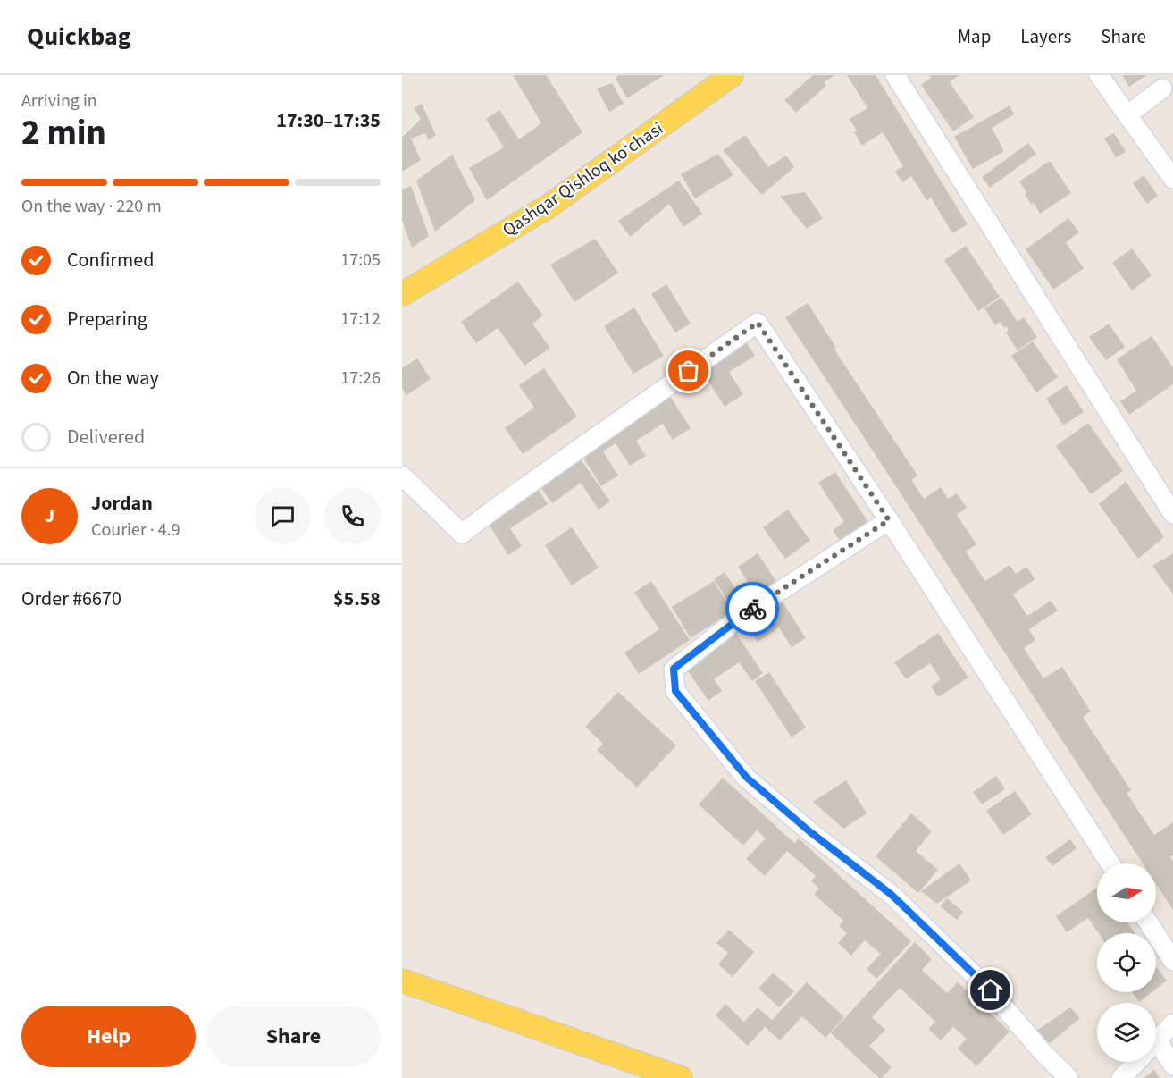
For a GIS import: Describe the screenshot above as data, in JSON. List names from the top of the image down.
{
  "streets": {
    "main road": ["Qashqar Qishloq koʻchasi"]
  },
  "north": "right",
  "page": {
    "header": "Quickbag",
    "nav": ["Map", "Layers", "Share"],
    "heading": ["2 min", "Arriving in", "17:30–17:35"],
    "panel": [
      "Jordan",
      "Courier · 4.9",
      "Order #6670",
      "$5.58"
    ],
    "bar": "On the way · 220 m",
    "list": [
      ["Confirmed", "17:05"],
      ["Preparing", "17:12"],
      ["On the way", "17:26"],
      "Delivered"
    ],
    "round": "J",
    "buttons": ["Help", "Share"]
  }
}
